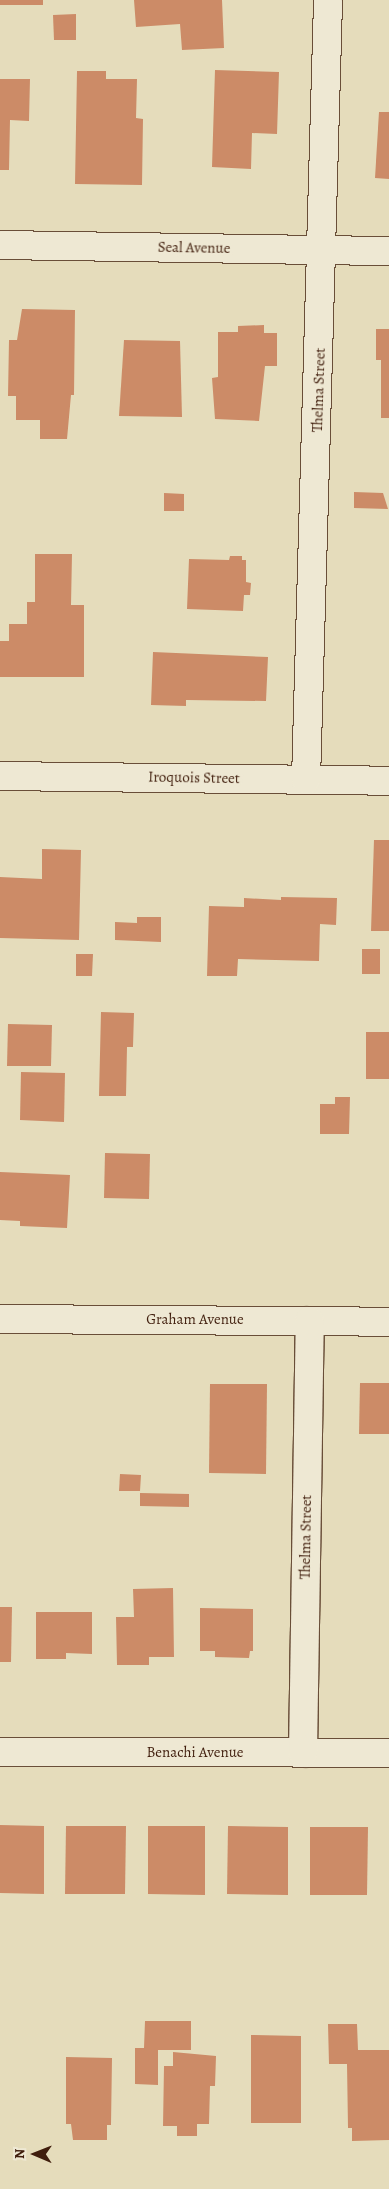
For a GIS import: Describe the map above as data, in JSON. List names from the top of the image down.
{
  "streets": {
    "street": [
      "Seal Avenue",
      "Thelma Street",
      "Iroquois Street",
      "Graham Avenue",
      "Benachi Avenue"
    ]
  },
  "crossings": [
    ["Seal Avenue", "Thelma Street"],
    ["Thelma Street", "Iroquois Street"],
    ["Thelma Street", "Graham Avenue"],
    ["Thelma Street", "Benachi Avenue"]
  ],
  "north": "left"
}
